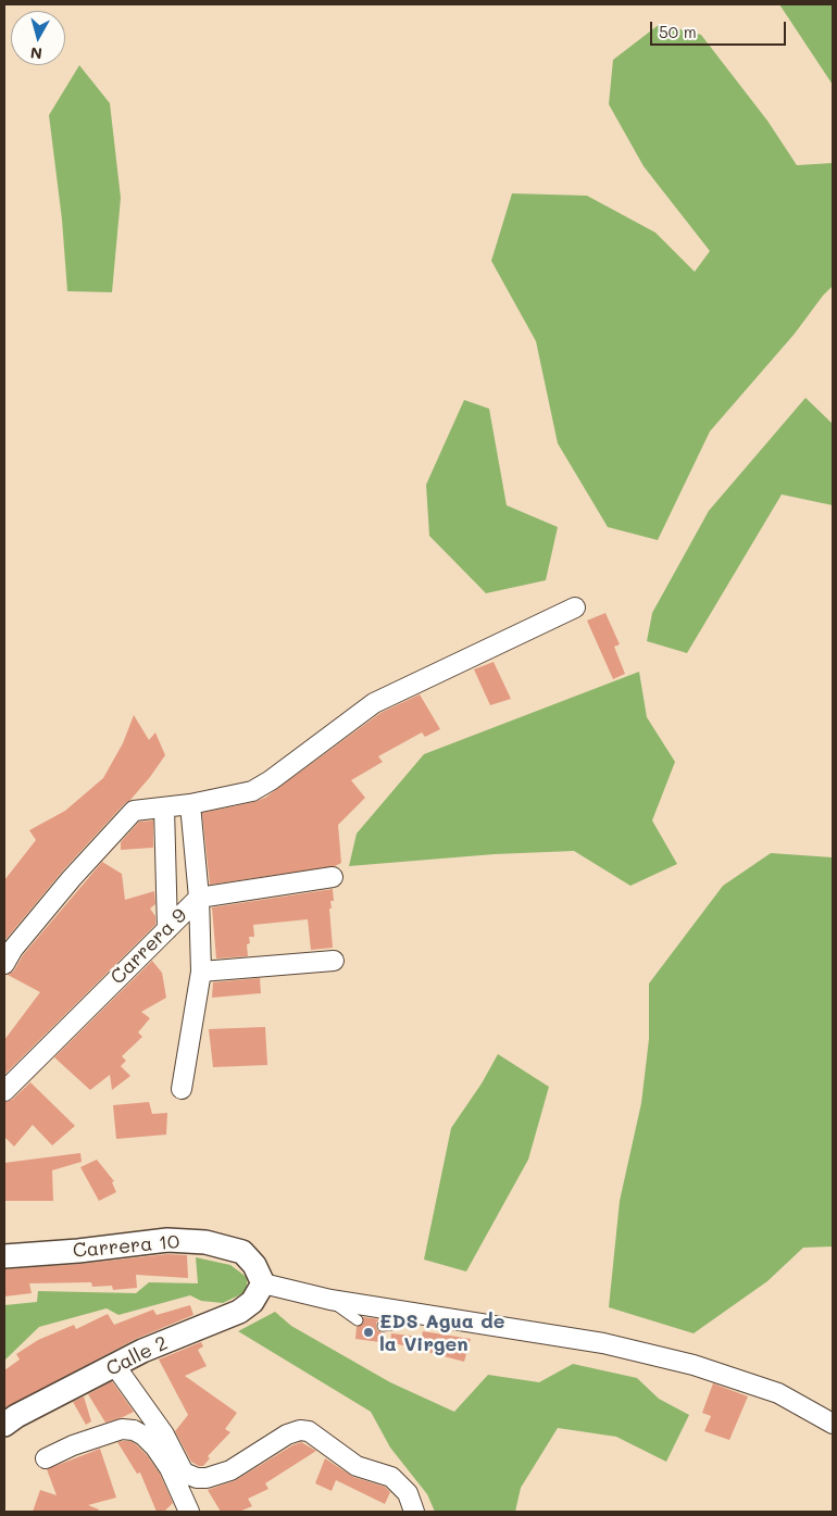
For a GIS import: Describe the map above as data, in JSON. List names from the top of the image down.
{
  "streets": {
    "street": ["Carrera 9", "Carrera 10", "Calle 2"]
  },
  "crossings": [
    ["Carrera 10", "Calle 2"]
  ],
  "places": ["EDS Agua de la Virgen"],
  "scale_bar": "50 m",
  "north": "bottom"
}
